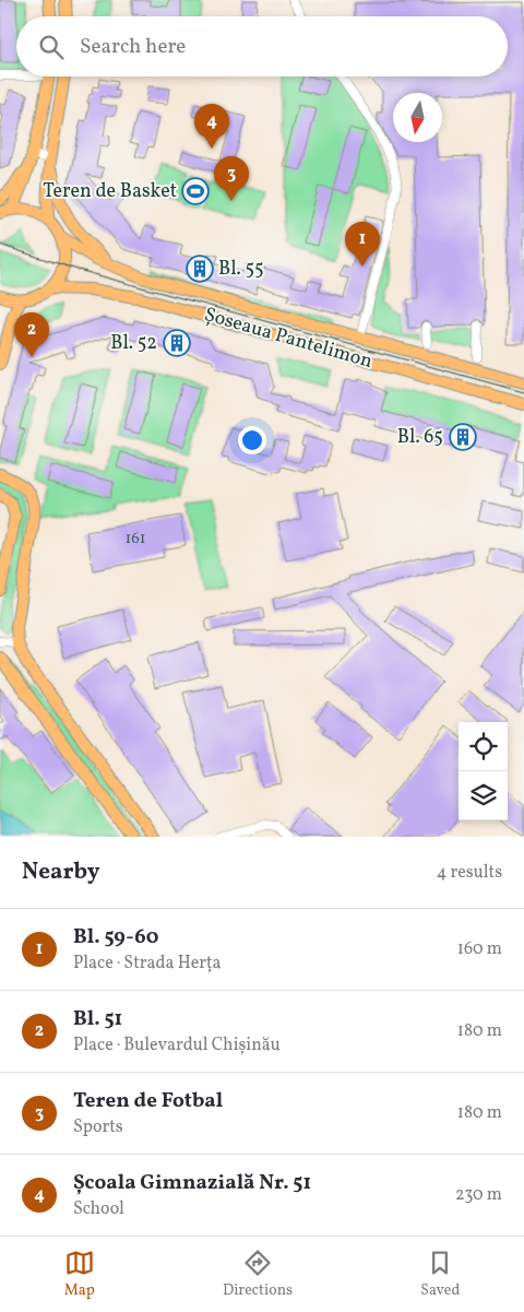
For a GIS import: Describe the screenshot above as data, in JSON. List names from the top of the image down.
{
  "streets": {
    "main road": ["Șoseaua Pantelimon"]
  },
  "places": {
    "sports": ["Teren de Basket"],
    "building": ["Bl. 55", "Bl. 52", "Bl. 65"]
  },
  "house_numbers": ["161"],
  "north": "bottom",
  "page": {
    "search": "Search here",
    "pins": [
      "4",
      "3",
      "1",
      "2"
    ],
    "heading": ["Nearby", "4 results"],
    "list": [
      {
        "mark": "1",
        "name": "Bl. 59-60",
        "note": "Place · Strada Herța",
        "value": "160 m"
      },
      {
        "mark": "2",
        "name": "Bl. 51",
        "note": "Place · Bulevardul Chișinău",
        "value": "180 m"
      },
      {
        "mark": "3",
        "name": "Teren de Fotbal",
        "note": "Sports",
        "value": "180 m"
      },
      {
        "mark": "4",
        "name": "Școala Gimnazială Nr. 51",
        "note": "School",
        "value": "230 m"
      }
    ],
    "nav": ["Map", "Directions", "Saved"]
  }
}
